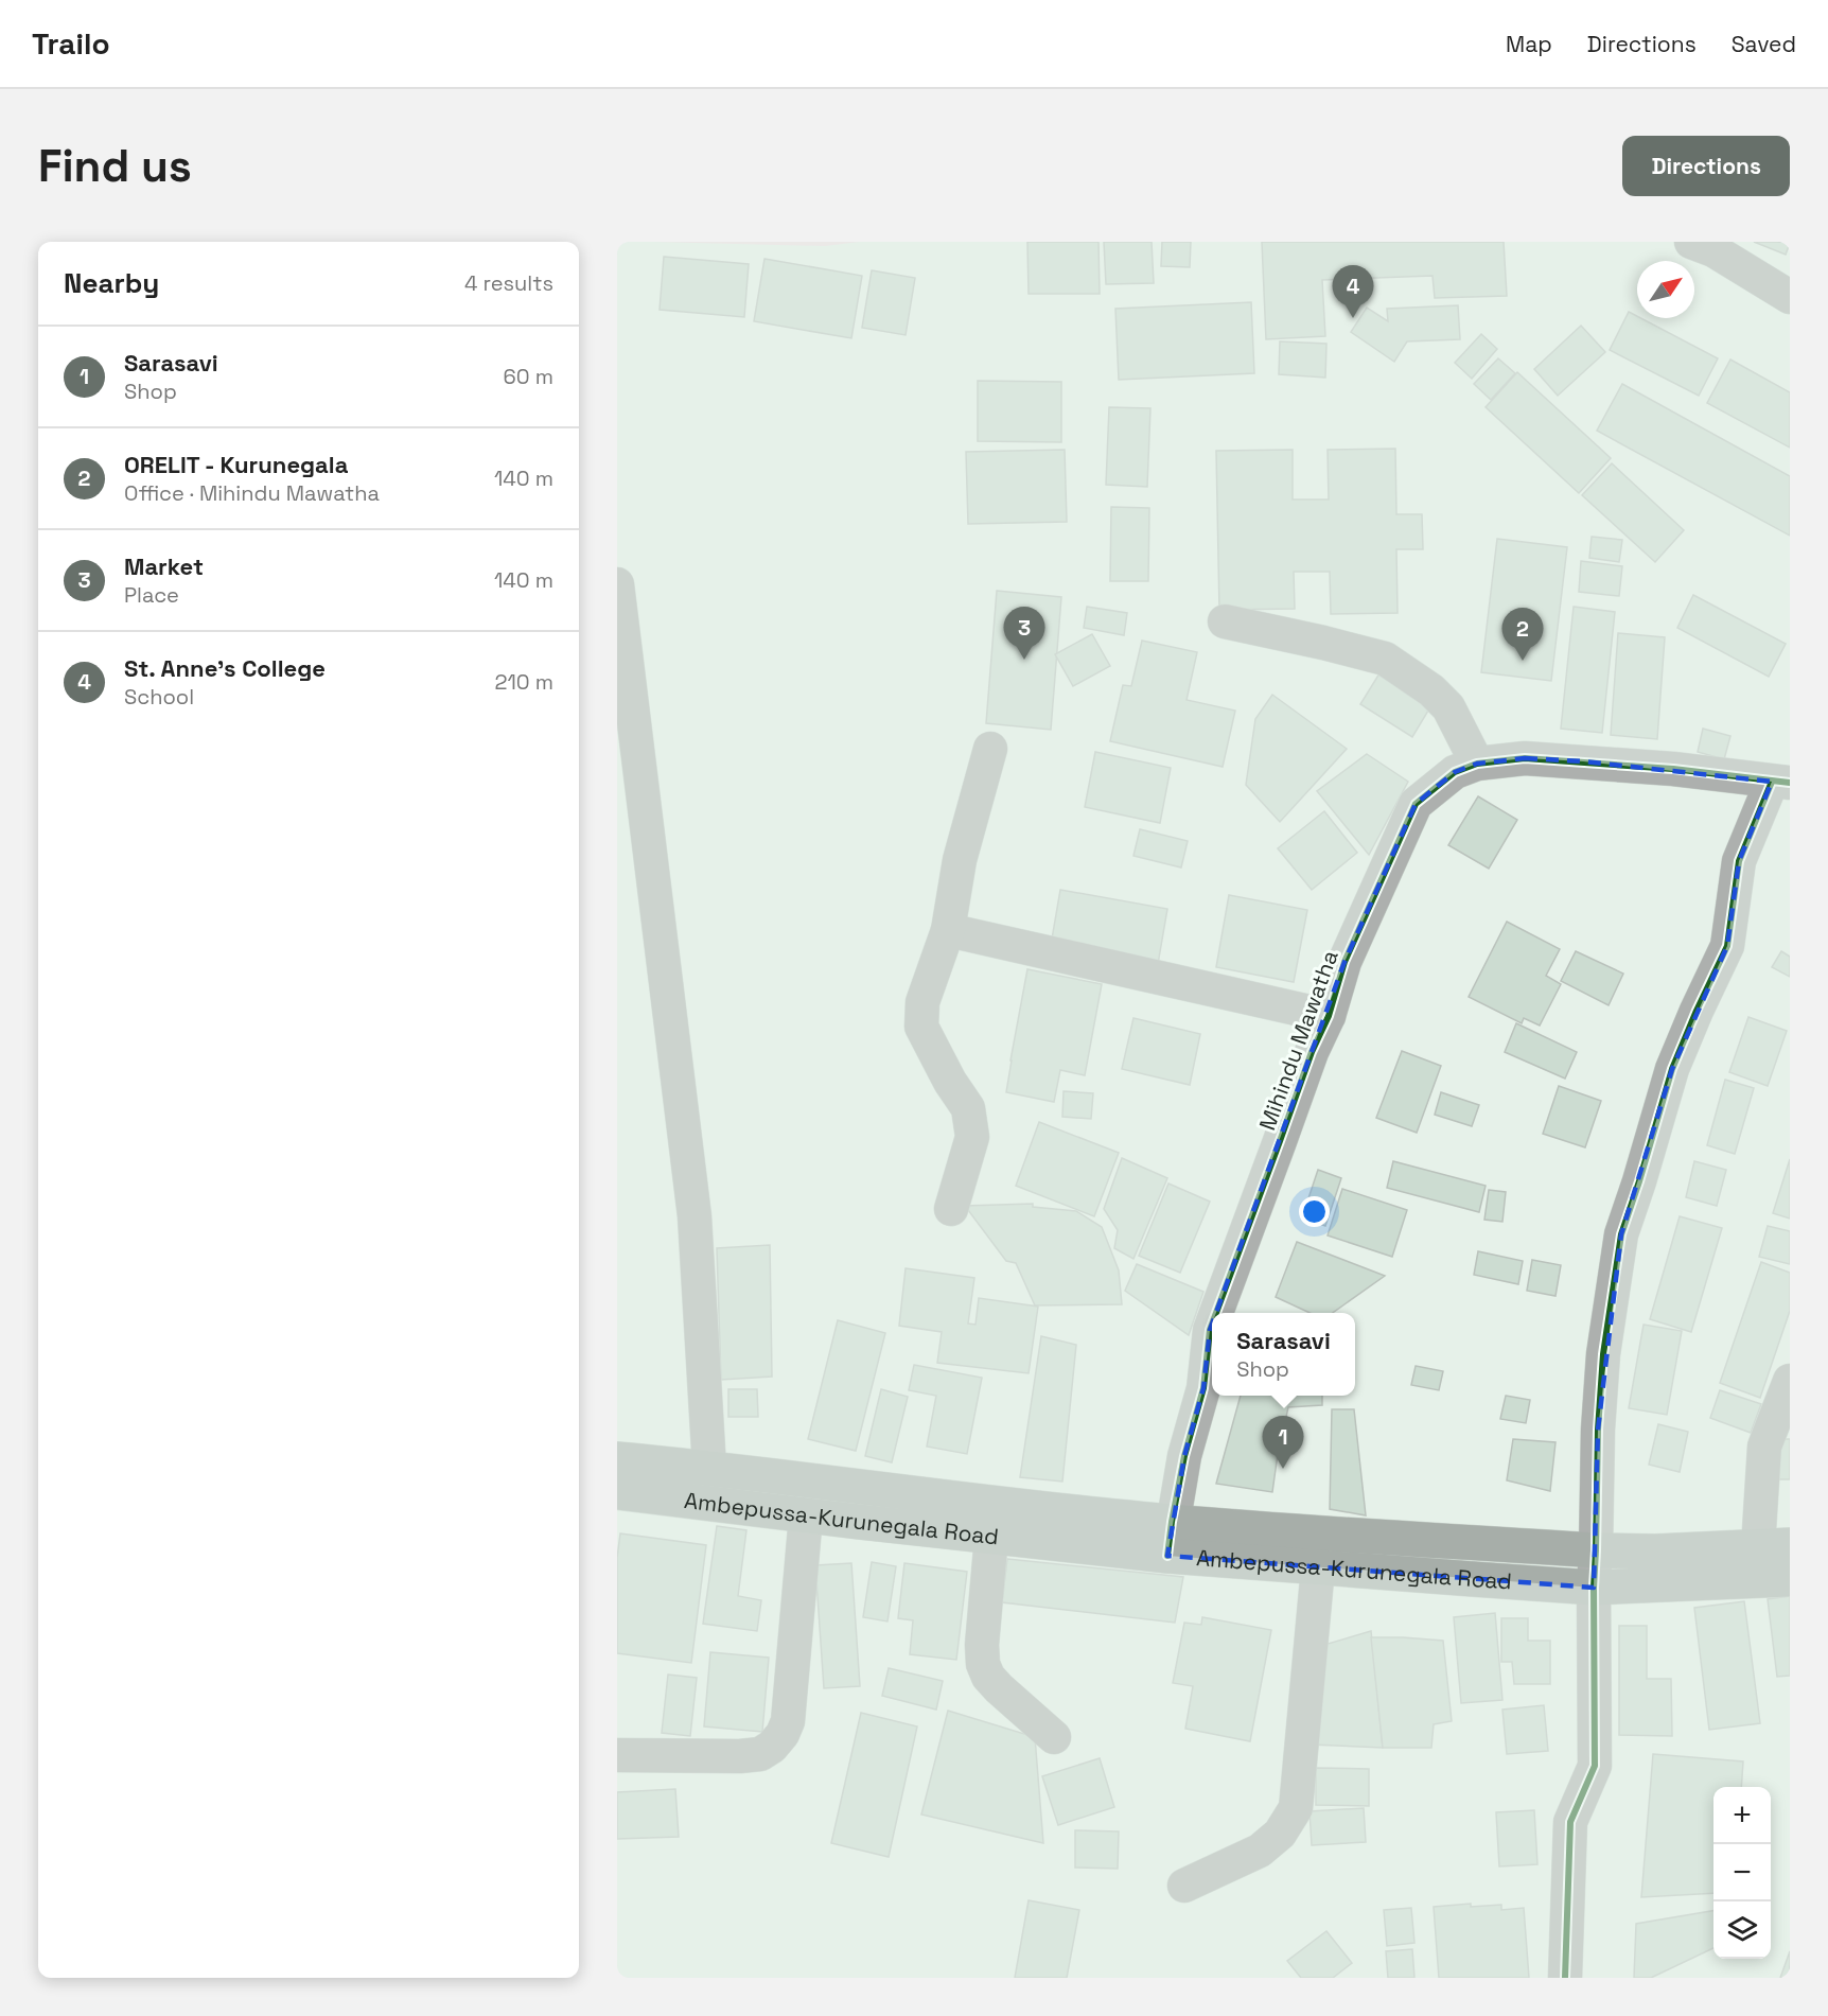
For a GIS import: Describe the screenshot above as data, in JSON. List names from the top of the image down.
{
  "streets": {
    "highway": ["Ambepussa-Kurunegala Road"],
    "street": ["Mihindu Mawatha"]
  },
  "crossings": [
    ["Mihindu Mawatha", "Ambepussa-Kurunegala Road"]
  ],
  "north": "top right",
  "page": {
    "header": "Trailo",
    "nav": ["Map", "Directions", "Saved"],
    "buttons": "Directions",
    "title": "Find us",
    "heading": ["Nearby", "4 results"],
    "pins": [
      "4",
      "3",
      "2",
      "1"
    ],
    "list": [
      {
        "mark": "1",
        "name": "Sarasavi",
        "note": "Shop",
        "value": "60 m"
      },
      {
        "mark": "2",
        "name": "ORELIT - Kurunegala",
        "note": "Office · Mihindu Mawatha",
        "value": "140 m"
      },
      {
        "mark": "3",
        "name": "Market",
        "note": "Place",
        "value": "140 m"
      },
      {
        "mark": "4",
        "name": "St. Anne's College",
        "note": "School",
        "value": "210 m"
      }
    ],
    "popup": ["Sarasavi", "Shop"],
    "map_buttons": ["+", "−"]
  }
}
